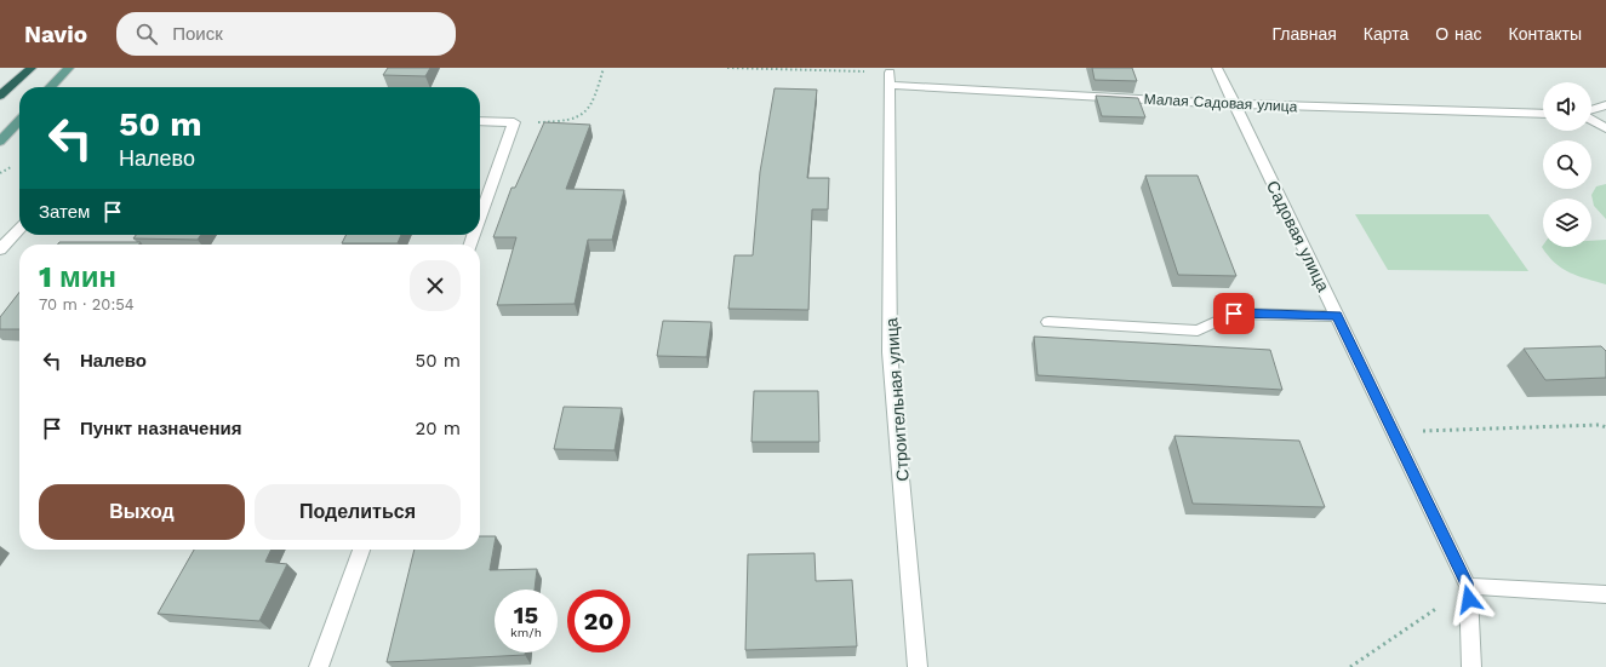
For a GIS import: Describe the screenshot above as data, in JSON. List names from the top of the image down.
{
  "streets": {
    "street": ["Малая Садовая улица", "Садовая улица", "Строительная улица"]
  },
  "crossings": [
    ["Малая Садовая улица", "Садовая улица"],
    ["Малая Садовая улица", "Строительная улица"]
  ],
  "page": {
    "header": "Navio",
    "search": "Поиск",
    "nav": [
      "Главная",
      "Карта",
      "О нас",
      "Контакты"
    ],
    "turn": ["50 m", "Налево"],
    "then": "Затем",
    "heading": ["1 мин", "70 m · 20:54"],
    "list": [
      {
        "name": "Налево",
        "value": "50 m"
      },
      {
        "name": "Пункт назначения",
        "value": "20 m"
      }
    ],
    "buttons": ["Выход", "Поделиться"],
    "speed": "15 km/h",
    "limit": "20"
  }
}
